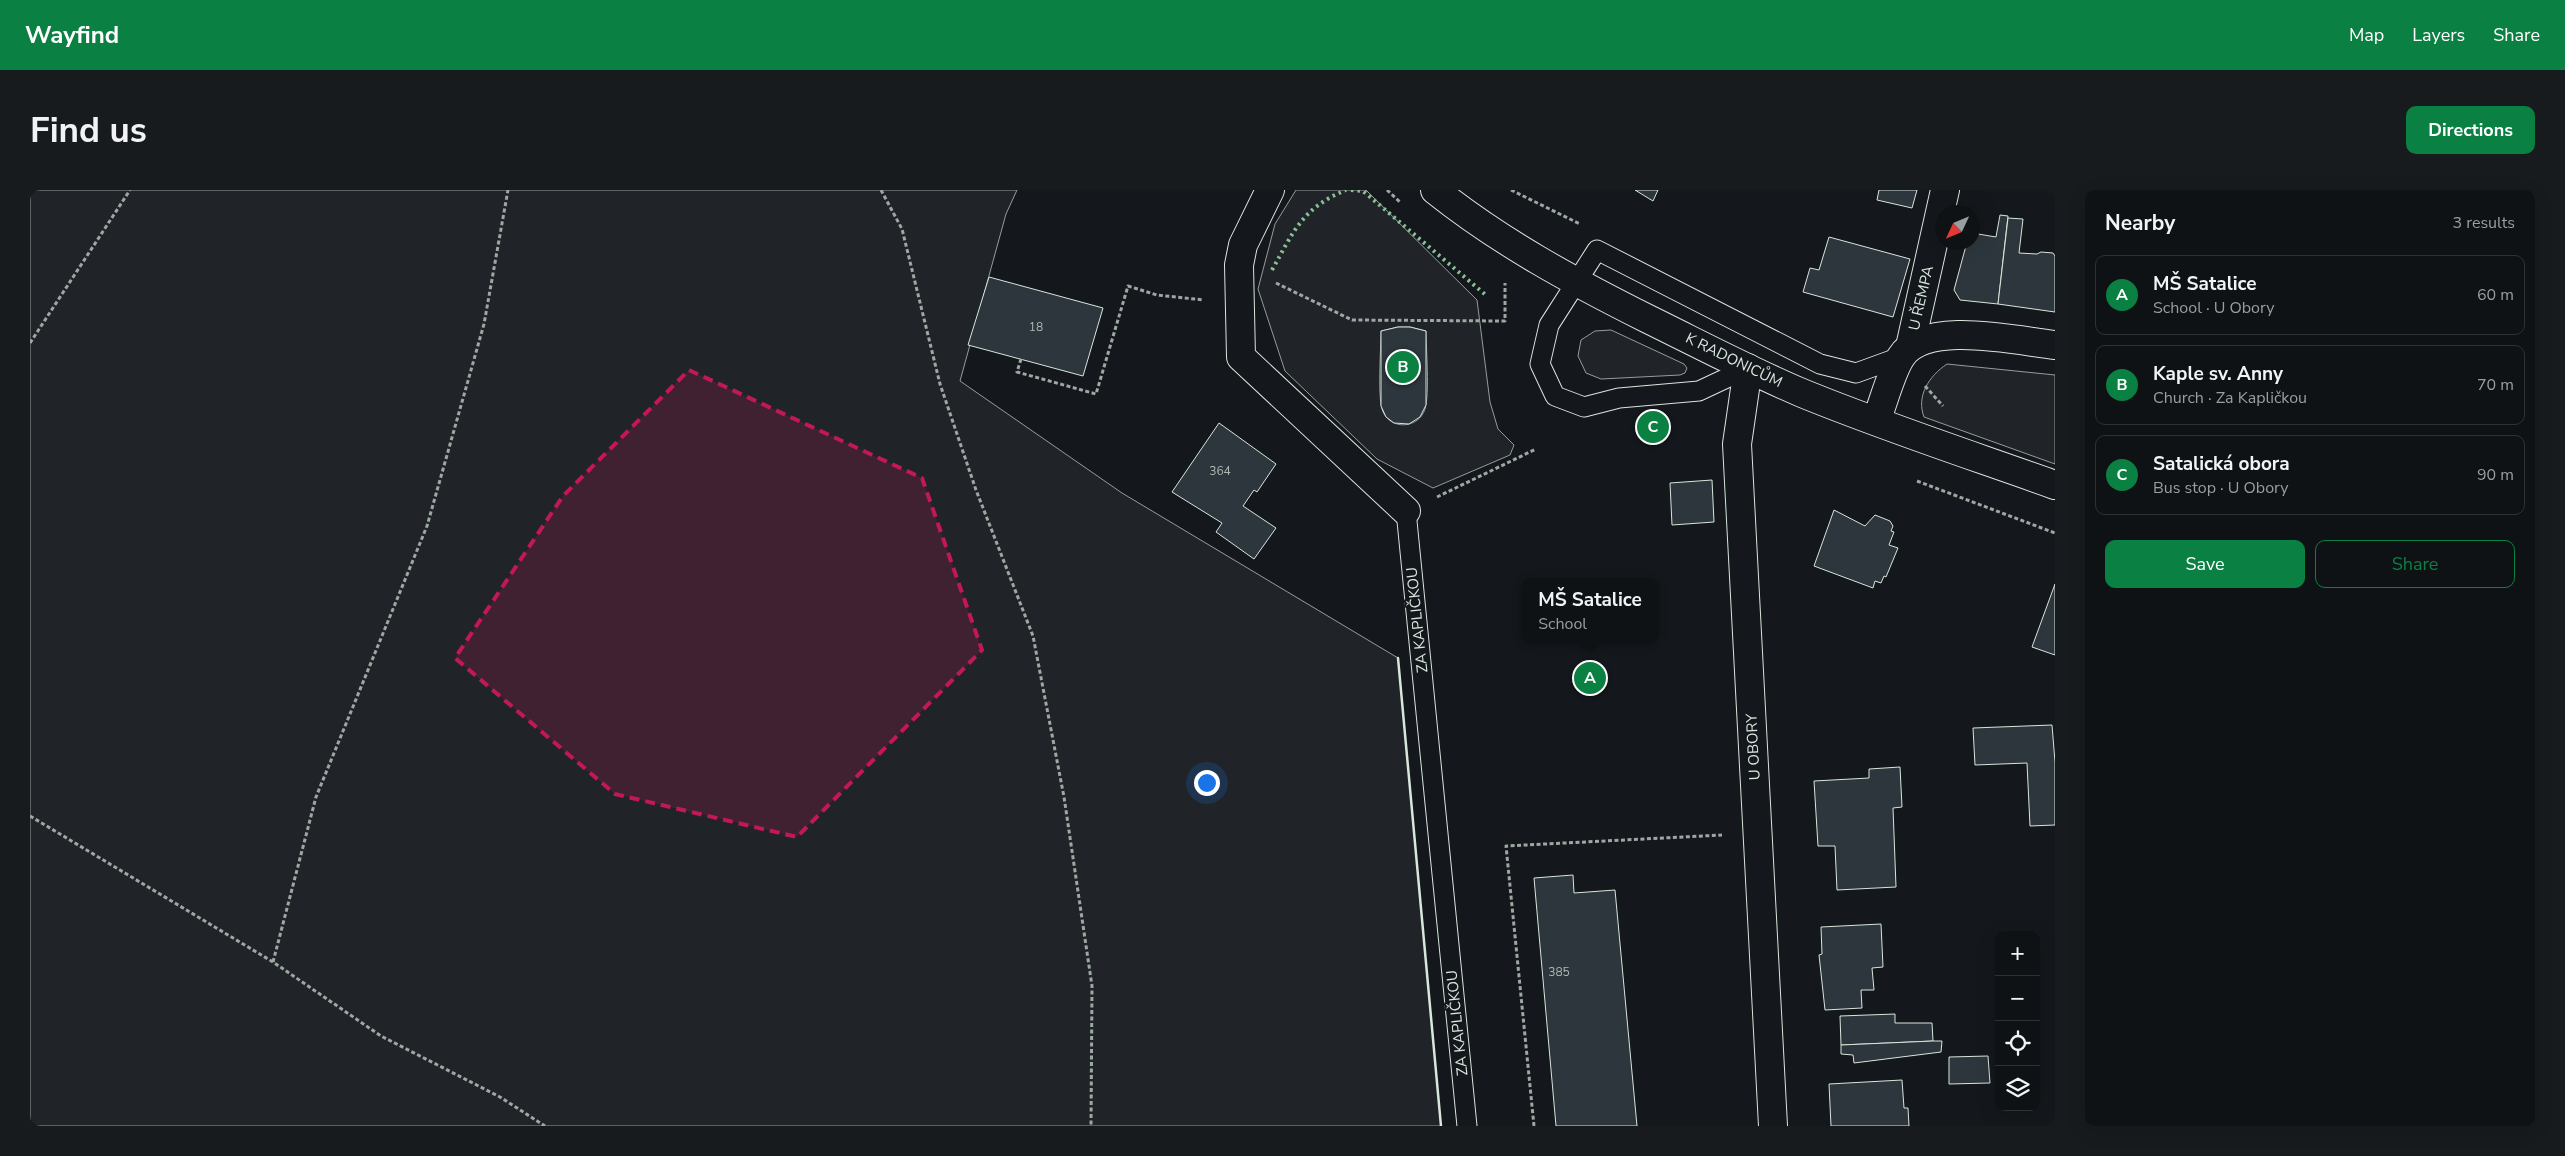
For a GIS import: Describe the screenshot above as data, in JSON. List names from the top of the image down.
{
  "streets": {
    "street": ["U ŘEMPA", "K RADONICŮM", "U OBORY"],
    "lane": ["ZA KAPLIČKOU"]
  },
  "crossings": [
    ["U ŘEMPA", "K RADONICŮM"],
    ["K RADONICŮM", "U OBORY"]
  ],
  "house_numbers": ["18", "364", "385"],
  "north": "bottom left",
  "page": {
    "header": "Wayfind",
    "nav": ["Map", "Layers", "Share"],
    "buttons": [
      "Directions",
      ["Save", "Share"]
    ],
    "title": "Find us",
    "heading": ["Nearby", "3 results"],
    "list": [
      {
        "mark": "A",
        "name": "MŠ Satalice",
        "note": "School · U Obory",
        "value": "60 m"
      },
      {
        "mark": "B",
        "name": "Kaple sv. Anny",
        "note": "Church · Za Kapličkou",
        "value": "70 m"
      },
      {
        "mark": "C",
        "name": "Satalická obora",
        "note": "Bus stop · U Obory",
        "value": "90 m"
      }
    ],
    "pins": ["B", "C", "A"],
    "popup": ["MŠ Satalice", "School"],
    "map_buttons": ["+", "−"]
  }
}
